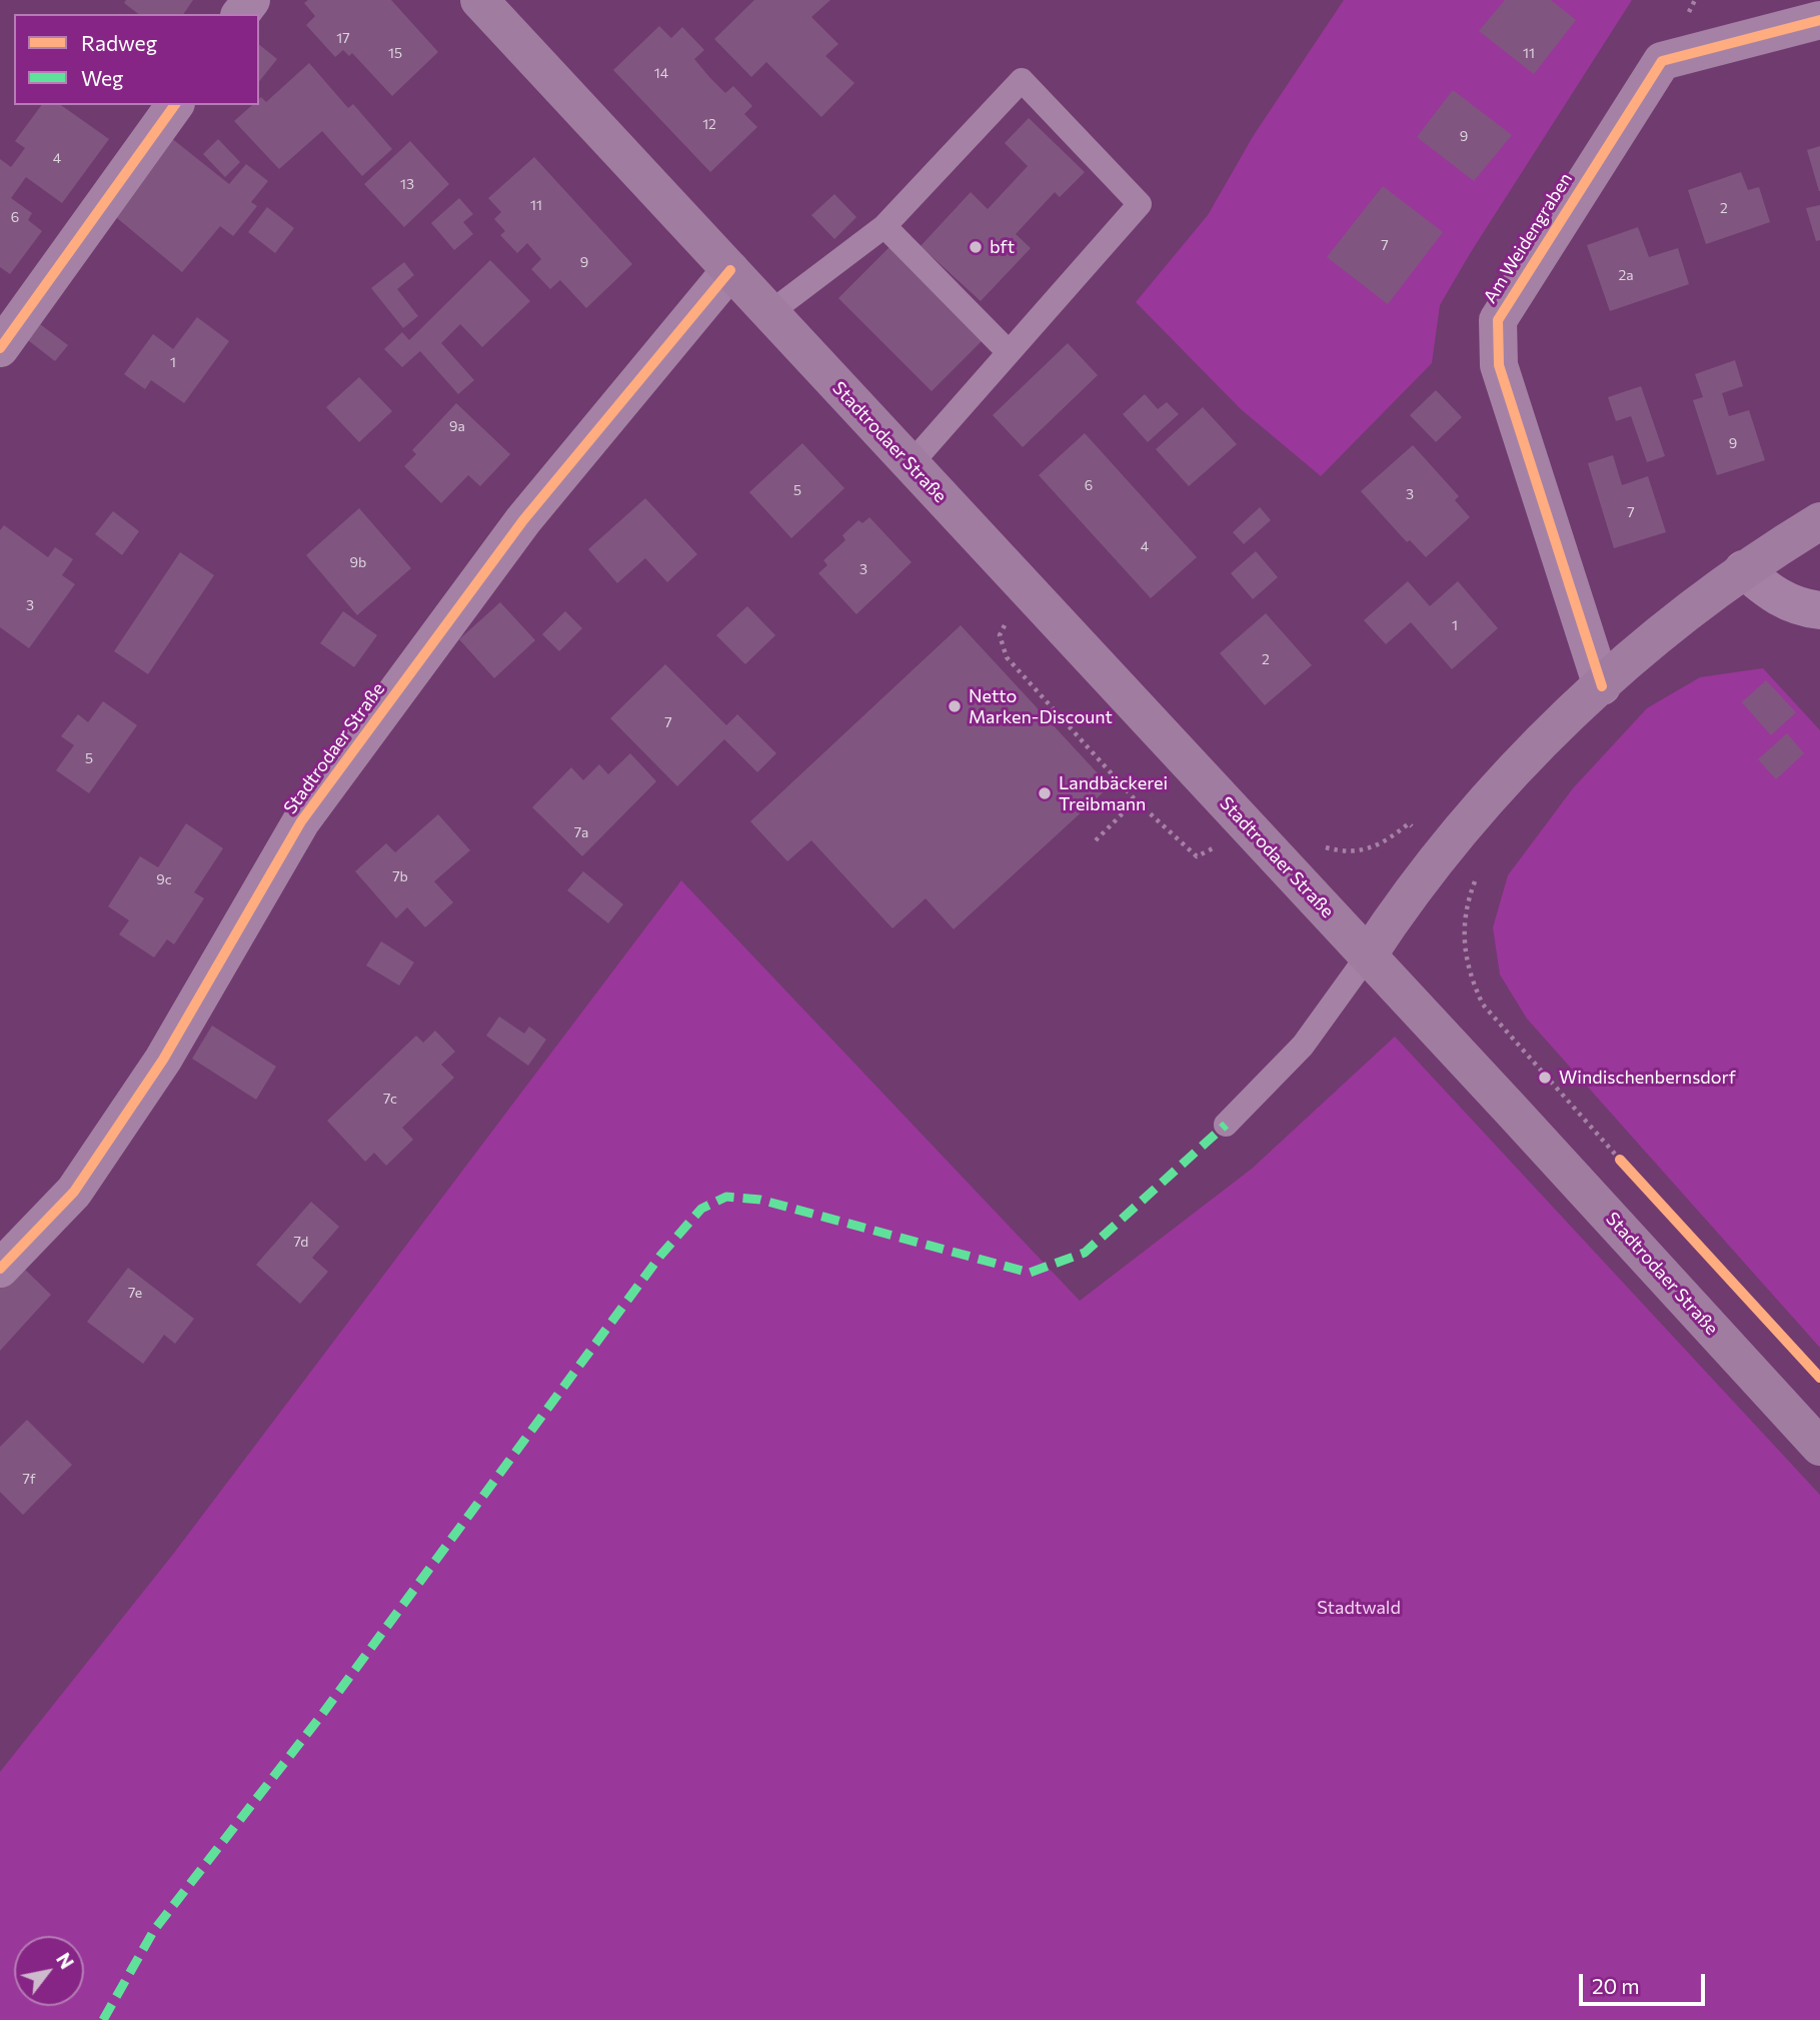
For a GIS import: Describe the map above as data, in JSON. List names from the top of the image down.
{
  "streets": {
    "main road": ["Stadtrodaer Straße"],
    "street": ["Am Weidengraben"]
  },
  "parks": ["Stadtwald"],
  "places": [
    "bft",
    "Netto Marken-Discount",
    "Landbäckerei Treibmann",
    "Windischenbernsdorf"
  ],
  "house_numbers": [
    "17",
    "15",
    "11",
    "14",
    "12",
    "9",
    "4",
    "13",
    "11",
    "2",
    "6",
    "7",
    "9",
    "2a",
    "1",
    "9a",
    "9",
    "6",
    "5",
    "3",
    "7",
    "4",
    "9b",
    "3",
    "3",
    "1",
    "2",
    "7",
    "5",
    "7a",
    "7b",
    "9c",
    "7c",
    "7d",
    "7e",
    "7f"
  ],
  "legend": ["Radweg", "Weg"],
  "scale_bar": "20 m",
  "north": "top right"
}
